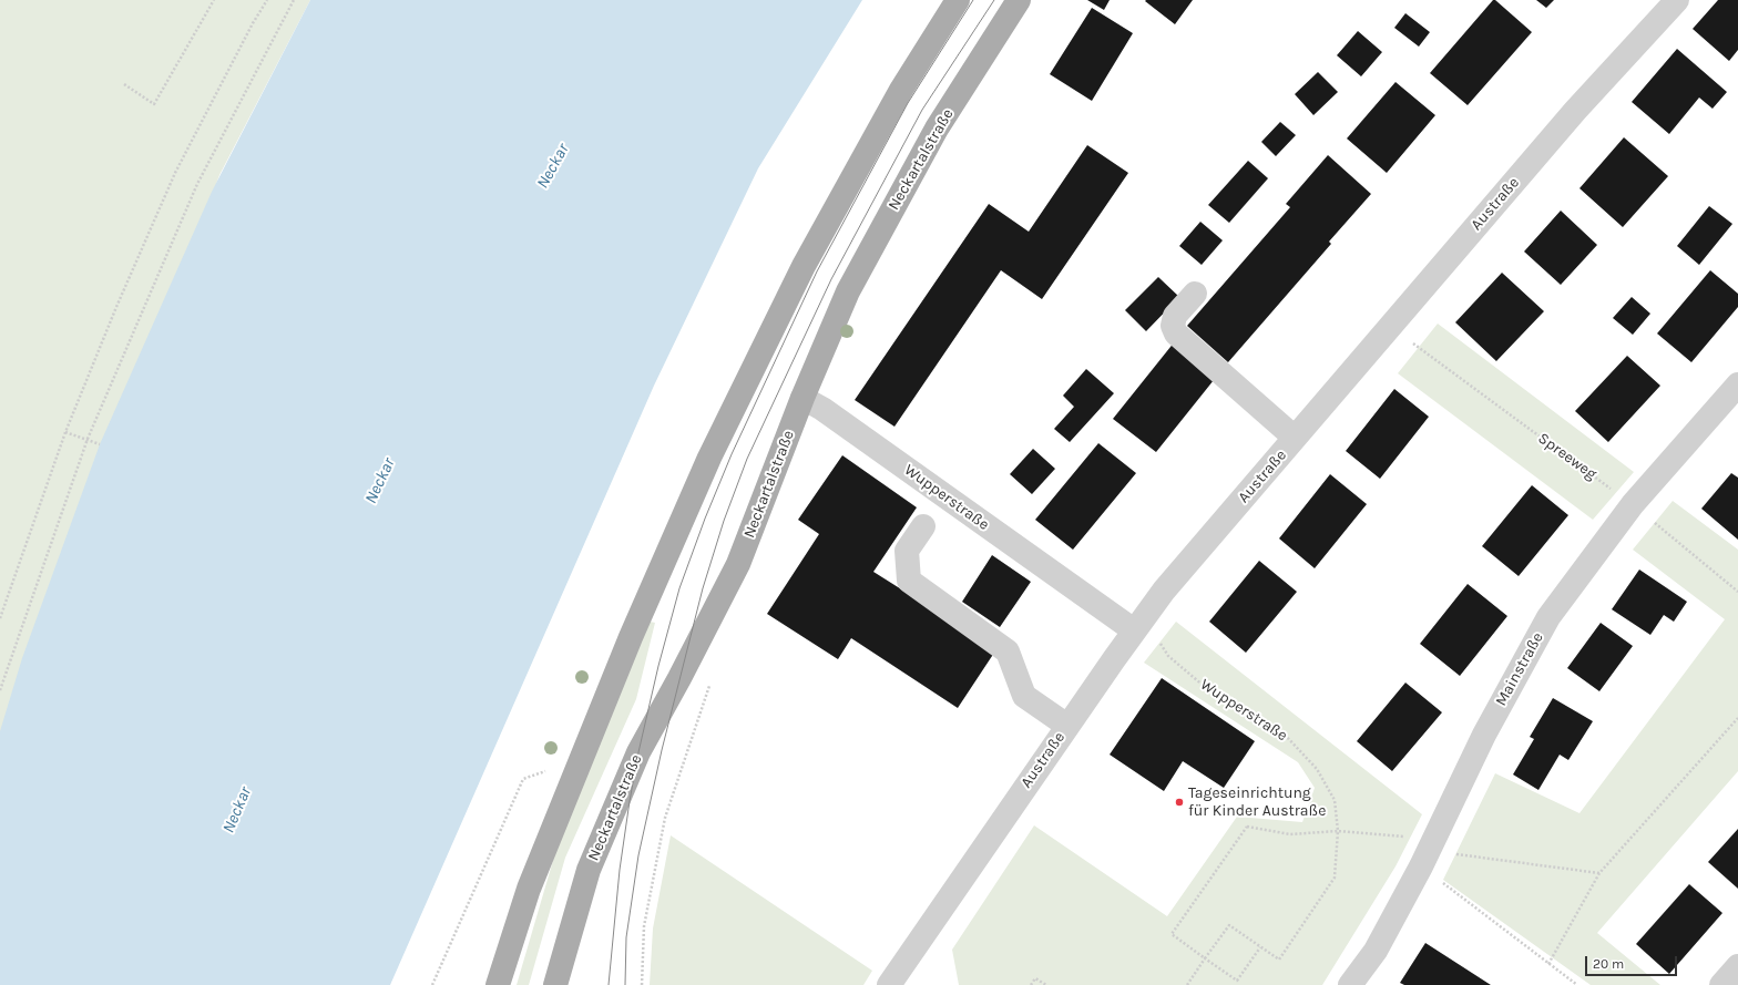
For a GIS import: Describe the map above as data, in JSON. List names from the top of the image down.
{
  "streets": {
    "main road": ["Neckartalstraße"],
    "street": ["Austraße", "Wupperstraße", "Mainstraße"],
    "path": ["Spreeweg"]
  },
  "crossings": [
    ["Neckartalstraße", "Wupperstraße"],
    ["Austraße", "Spreeweg"],
    ["Austraße", "Wupperstraße"],
    ["Spreeweg", "Mainstraße"]
  ],
  "water": ["Neckar"],
  "places": ["Tageseinrichtung für Kinder Austraße"],
  "scale_bar": "20 m"
}
